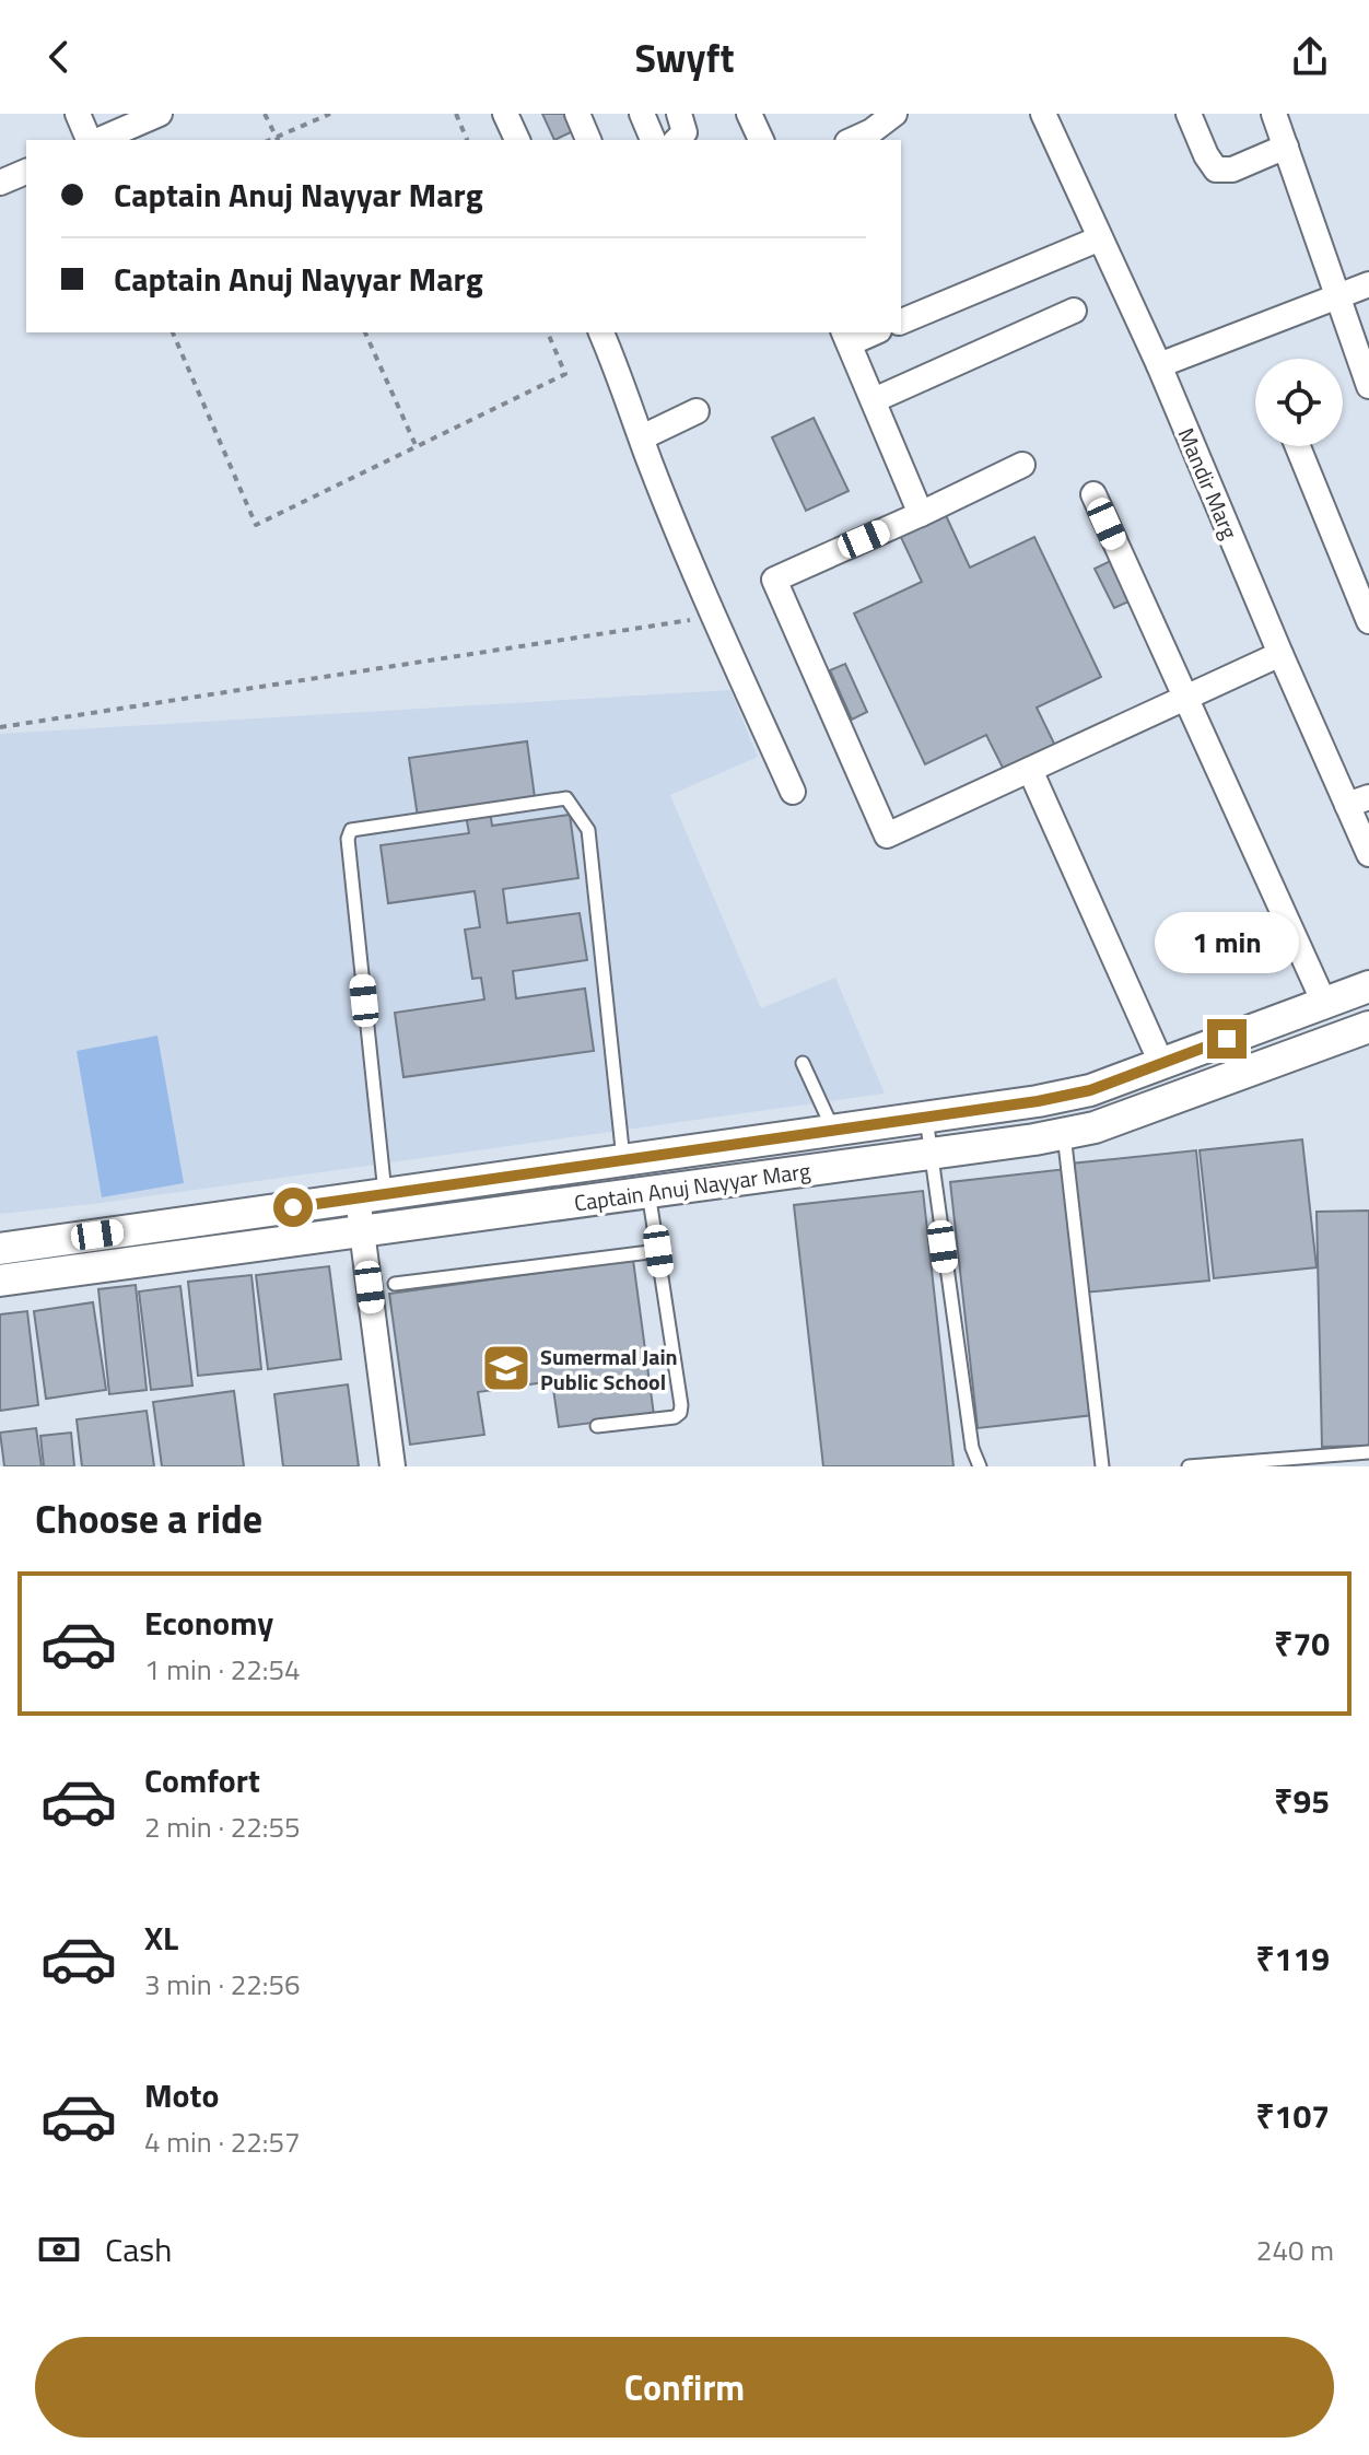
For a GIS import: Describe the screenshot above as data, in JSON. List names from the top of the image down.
{
  "streets": {
    "street": ["Mandir Marg", "Captain Anuj Nayyar Marg"]
  },
  "places": {
    "school or university": ["Sumermal Jain Public School"]
  },
  "page": {
    "header": "Swyft",
    "banner": ["Captain Anuj Nayyar Marg", "Captain Anuj Nayyar Marg"],
    "bubble": "1 min",
    "heading": "Choose a ride",
    "list": [
      {
        "name": "Economy",
        "note": "1 min · 22:54",
        "value": "₹70"
      },
      {
        "name": "Comfort",
        "note": "2 min · 22:55",
        "value": "₹95"
      },
      {
        "name": "XL",
        "note": "3 min · 22:56",
        "value": "₹119"
      },
      {
        "name": "Moto",
        "note": "4 min · 22:57",
        "value": "₹107"
      }
    ],
    "pay": ["Cash", "240 m"],
    "buttons": "Confirm"
  }
}
